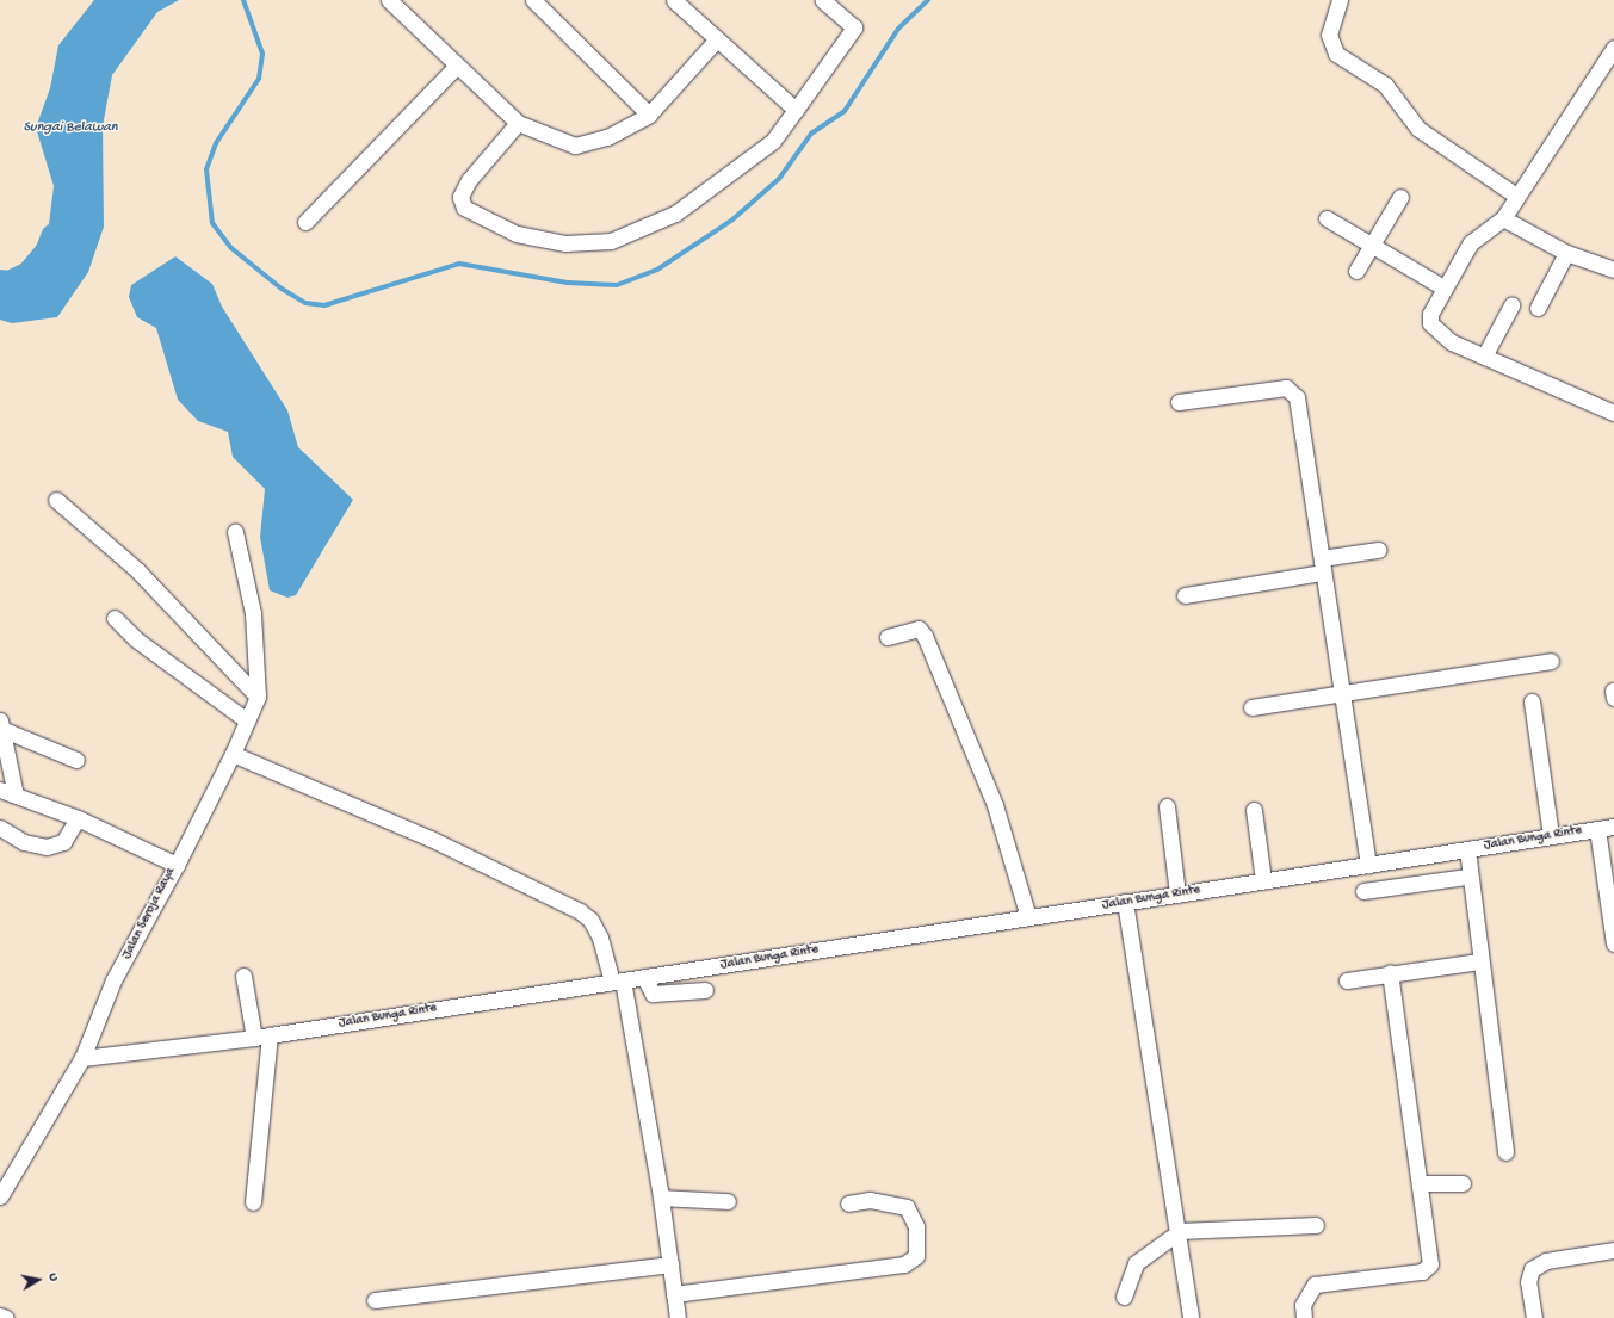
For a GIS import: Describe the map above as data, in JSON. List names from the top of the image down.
{
  "streets": {
    "street": ["Jalan Bunga Rinte", "Jalan Seroja Raya"]
  },
  "crossings": [
    ["Jalan Bunga Rinte", "Jalan Seroja Raya"]
  ],
  "water": ["Sungai Belawan"],
  "north": "right"
}
